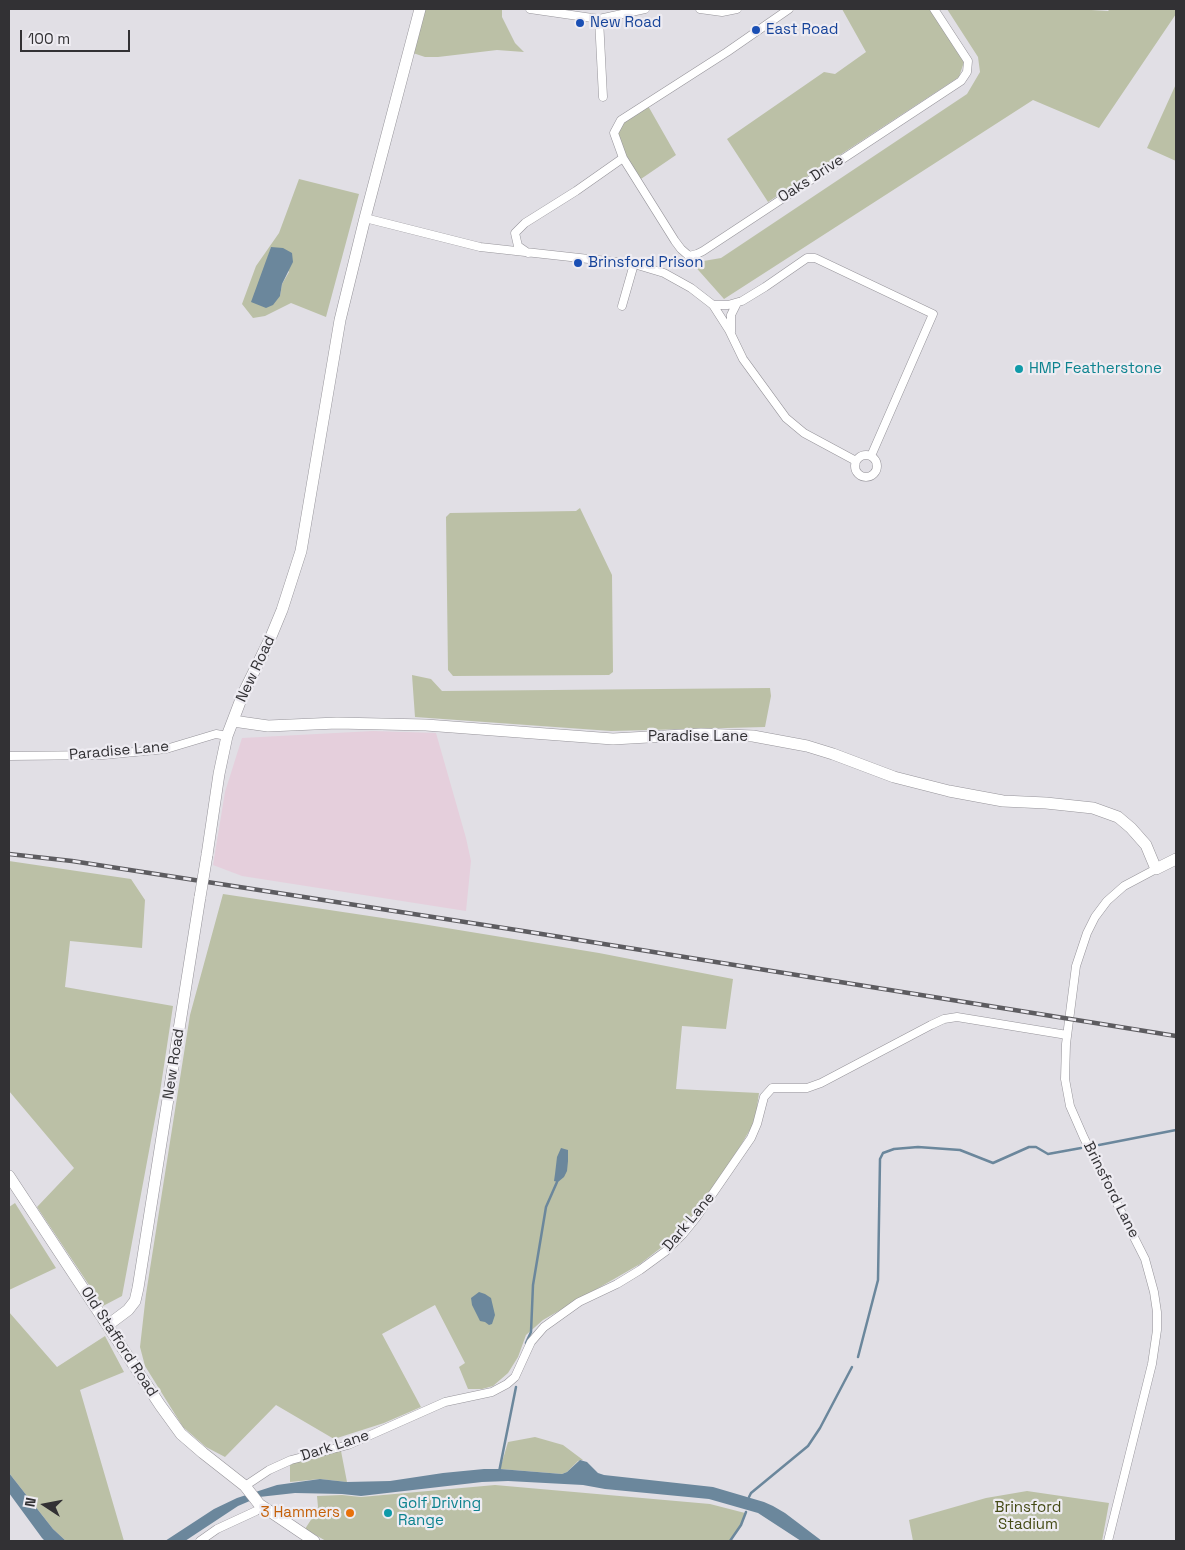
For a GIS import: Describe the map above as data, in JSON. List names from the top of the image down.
{
  "streets": {
    "street": [
      "Oaks Drive",
      "New Road",
      "Paradise Lane",
      "Brinsford Lane",
      "Dark Lane",
      "Old Stafford Road"
    ]
  },
  "crossings": [
    ["New Road", "Paradise Lane"],
    ["New Road", "Old Stafford Road"],
    ["Paradise Lane", "Brinsford Lane"],
    ["Brinsford Lane", "Dark Lane"],
    ["Dark Lane", "Old Stafford Road"]
  ],
  "parks": ["Brinsford Stadium"],
  "places": [
    "New Road",
    "East Road",
    "Brinsford Prison",
    "HMP Featherstone",
    "3 Hammers",
    "Golf Driving Range"
  ],
  "scale_bar": "100 m",
  "north": "left"
}
